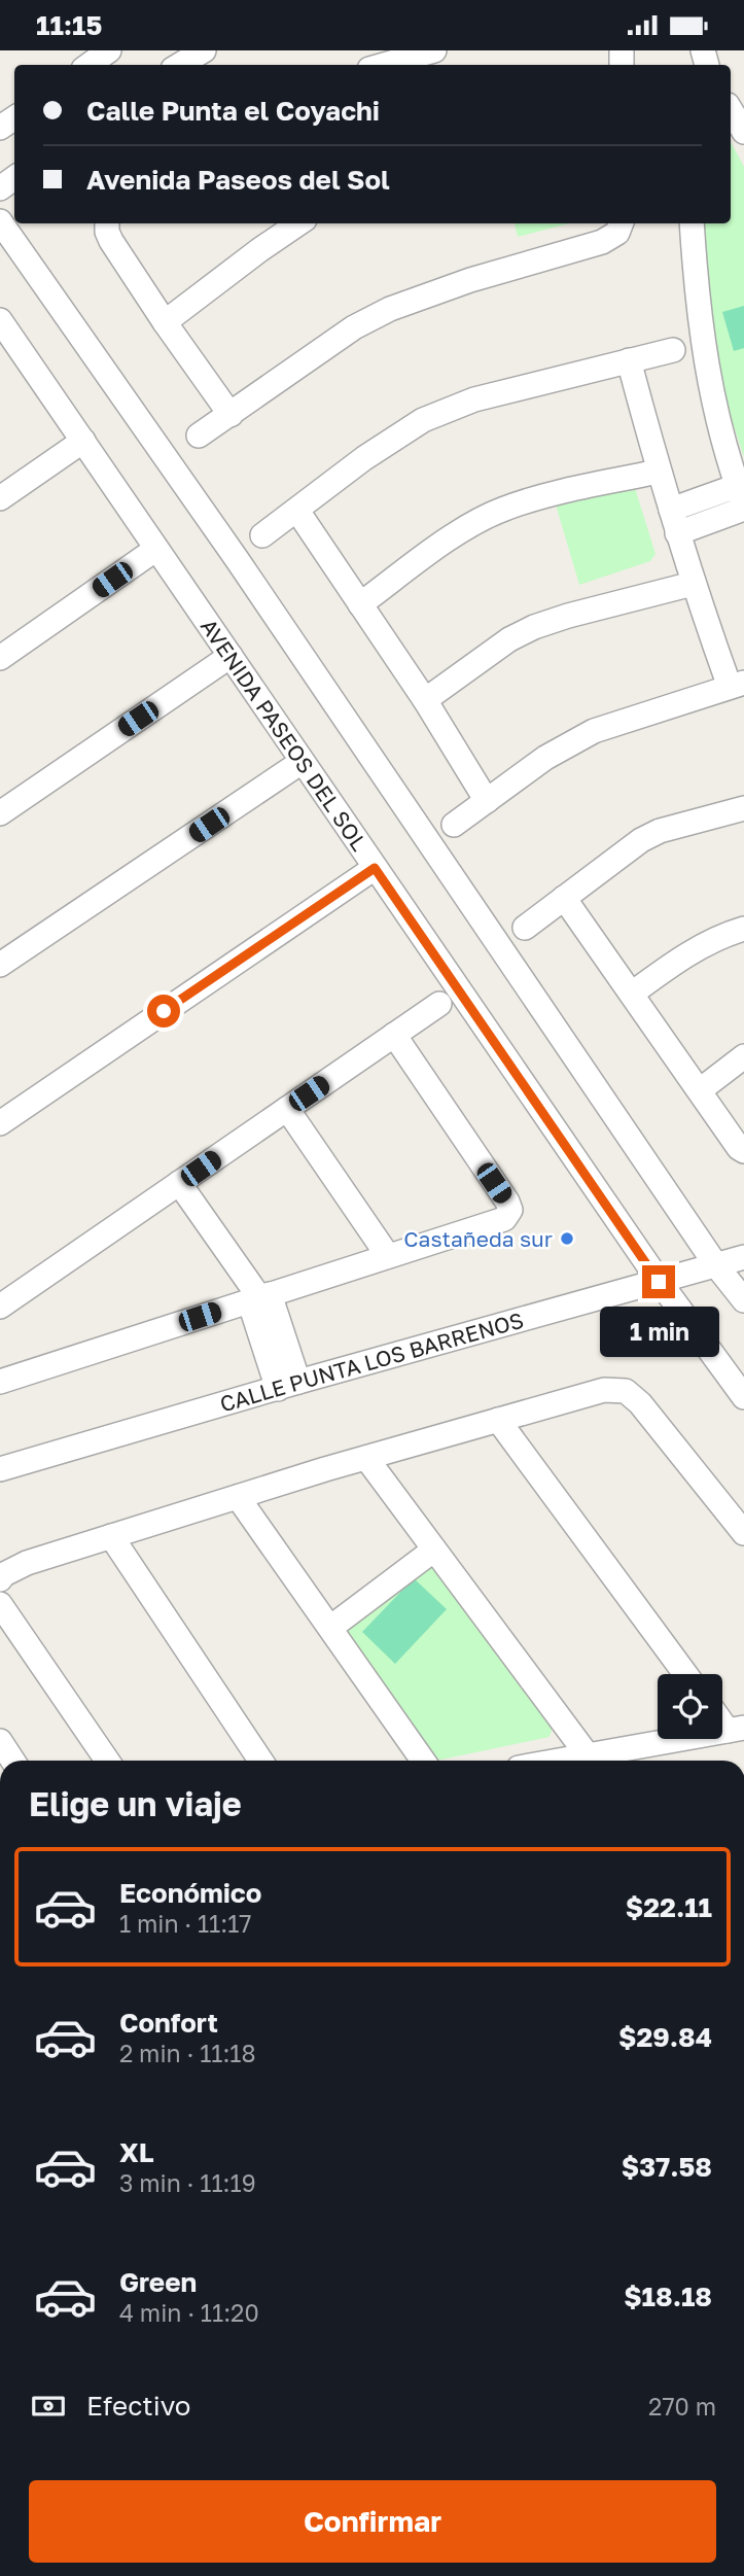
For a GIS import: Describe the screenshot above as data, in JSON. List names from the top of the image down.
{
  "streets": {
    "street": ["AVENIDA PASEOS DEL SOL", "CALLE PUNTA LOS BARRENOS"]
  },
  "crossings": [
    ["AVENIDA PASEOS DEL SOL", "CALLE PUNTA LOS BARRENOS"]
  ],
  "places": ["Castañeda sur"],
  "page": {
    "status": "11:15",
    "banner": ["Calle Punta el Coyachi", "Avenida Paseos del Sol"],
    "bubble": "1 min",
    "heading": "Elige un viaje",
    "list": [
      {
        "name": "Económico",
        "note": "1 min · 11:17",
        "value": "$22.11"
      },
      {
        "name": "Confort",
        "note": "2 min · 11:18",
        "value": "$29.84"
      },
      {
        "name": "XL",
        "note": "3 min · 11:19",
        "value": "$37.58"
      },
      {
        "name": "Green",
        "note": "4 min · 11:20",
        "value": "$18.18"
      }
    ],
    "pay": ["Efectivo", "270 m"],
    "buttons": "Confirmar"
  }
}
